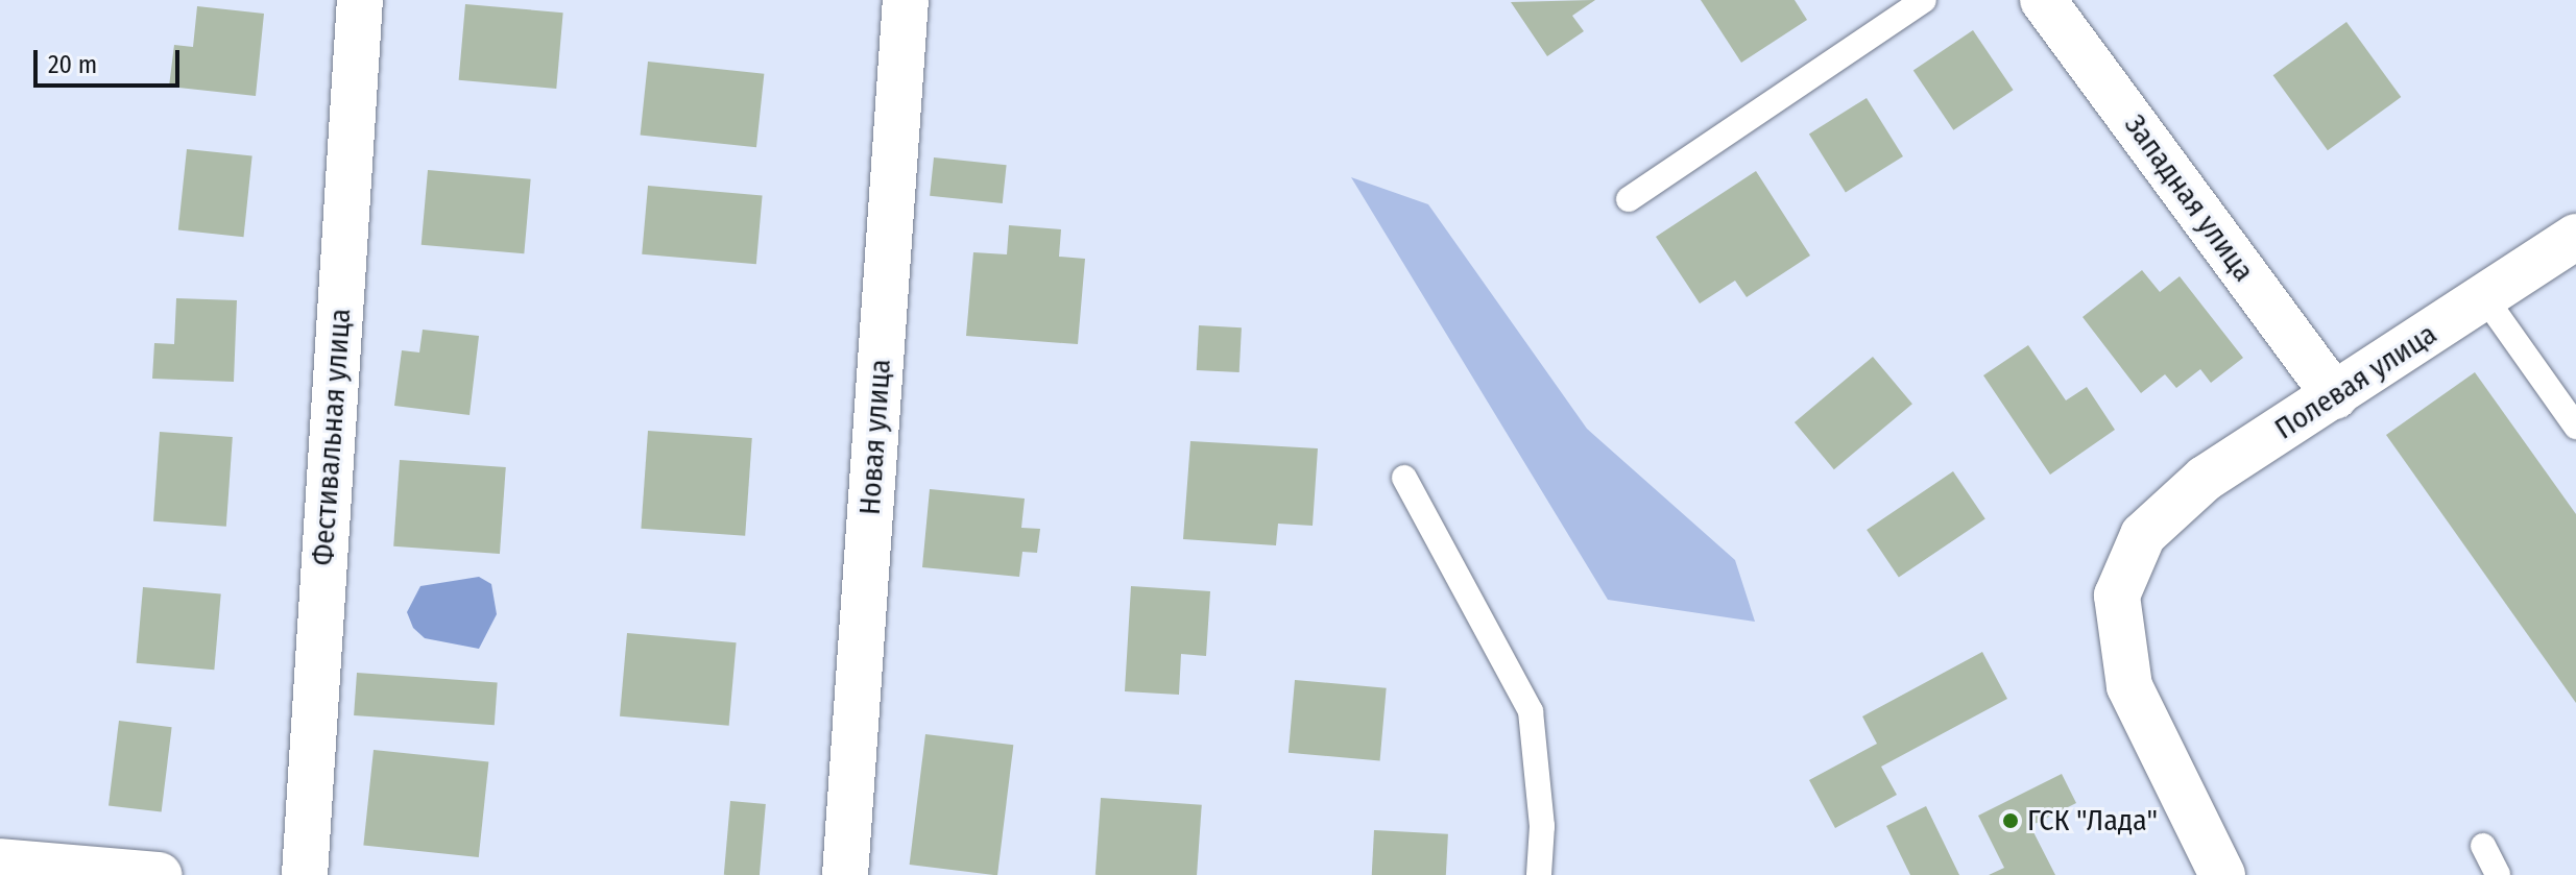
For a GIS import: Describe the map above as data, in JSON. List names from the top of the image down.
{
  "streets": {
    "street": [
      "Западная улица",
      "Полевая улица",
      "Фестивальная улица",
      "Новая улица"
    ]
  },
  "crossings": [
    ["Западная улица", "Полевая улица"]
  ],
  "places": ["ГСК \"Лада\""],
  "scale_bar": "20 m"
}
